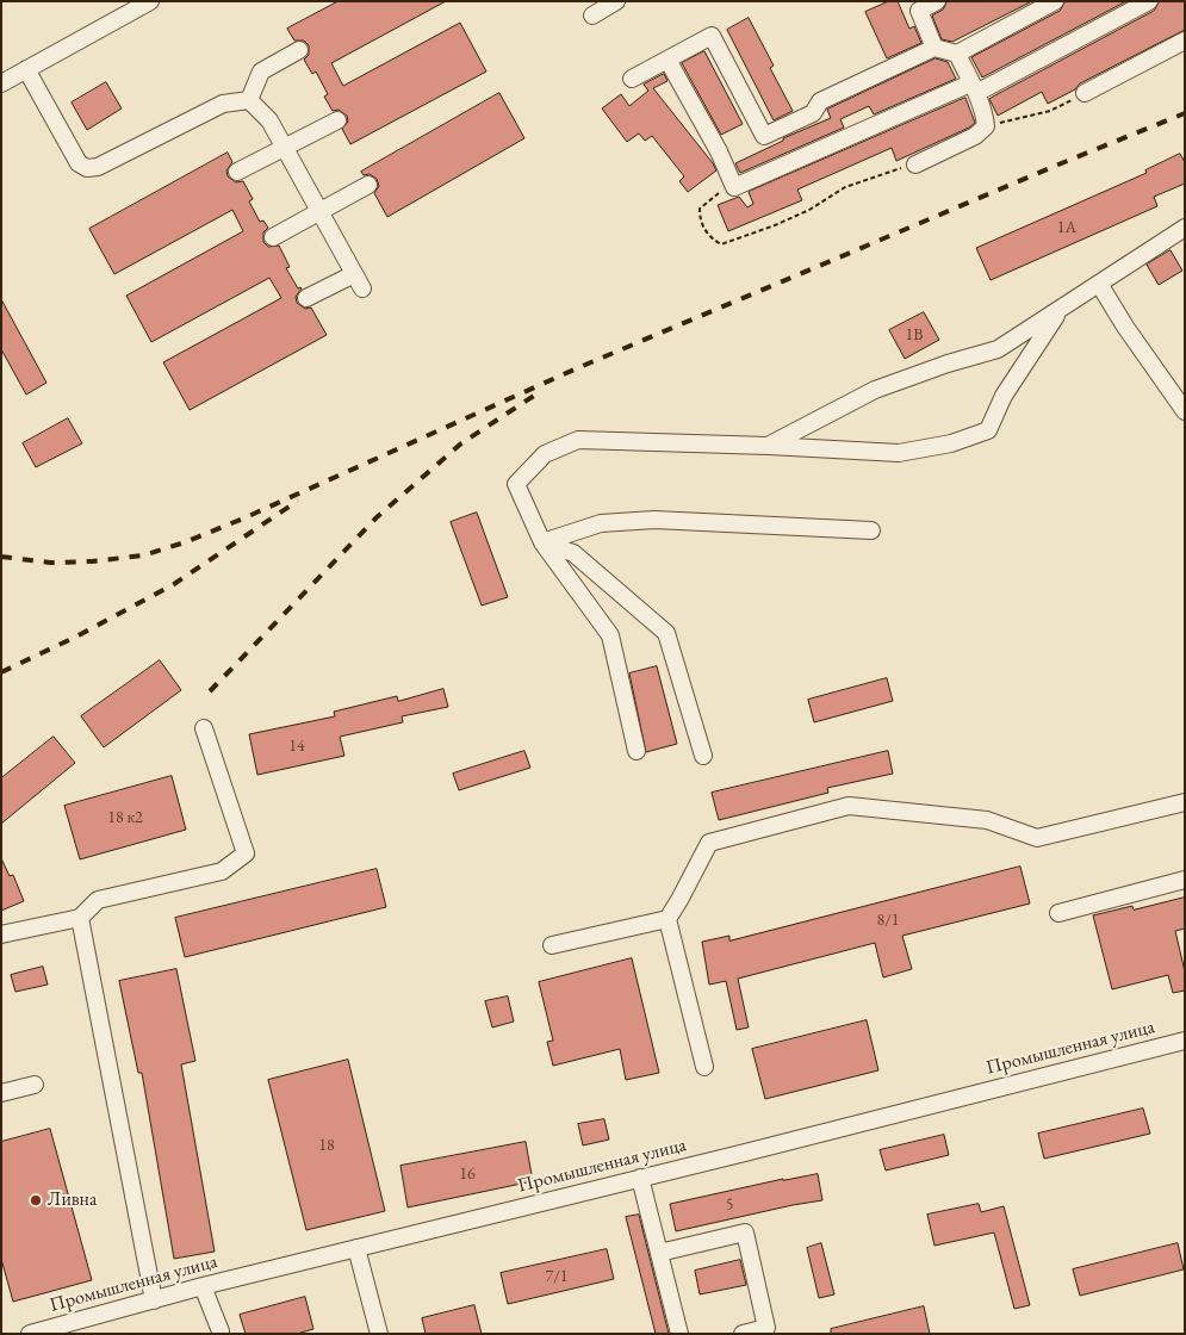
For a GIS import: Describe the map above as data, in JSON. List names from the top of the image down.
{
  "streets": {
    "street": ["Промышленная улица"]
  },
  "places": ["Ливна"],
  "house_numbers": [
    "1А",
    "1В",
    "14",
    "18 к2",
    "8/1",
    "18",
    "16",
    "5",
    "7/1"
  ]
}
